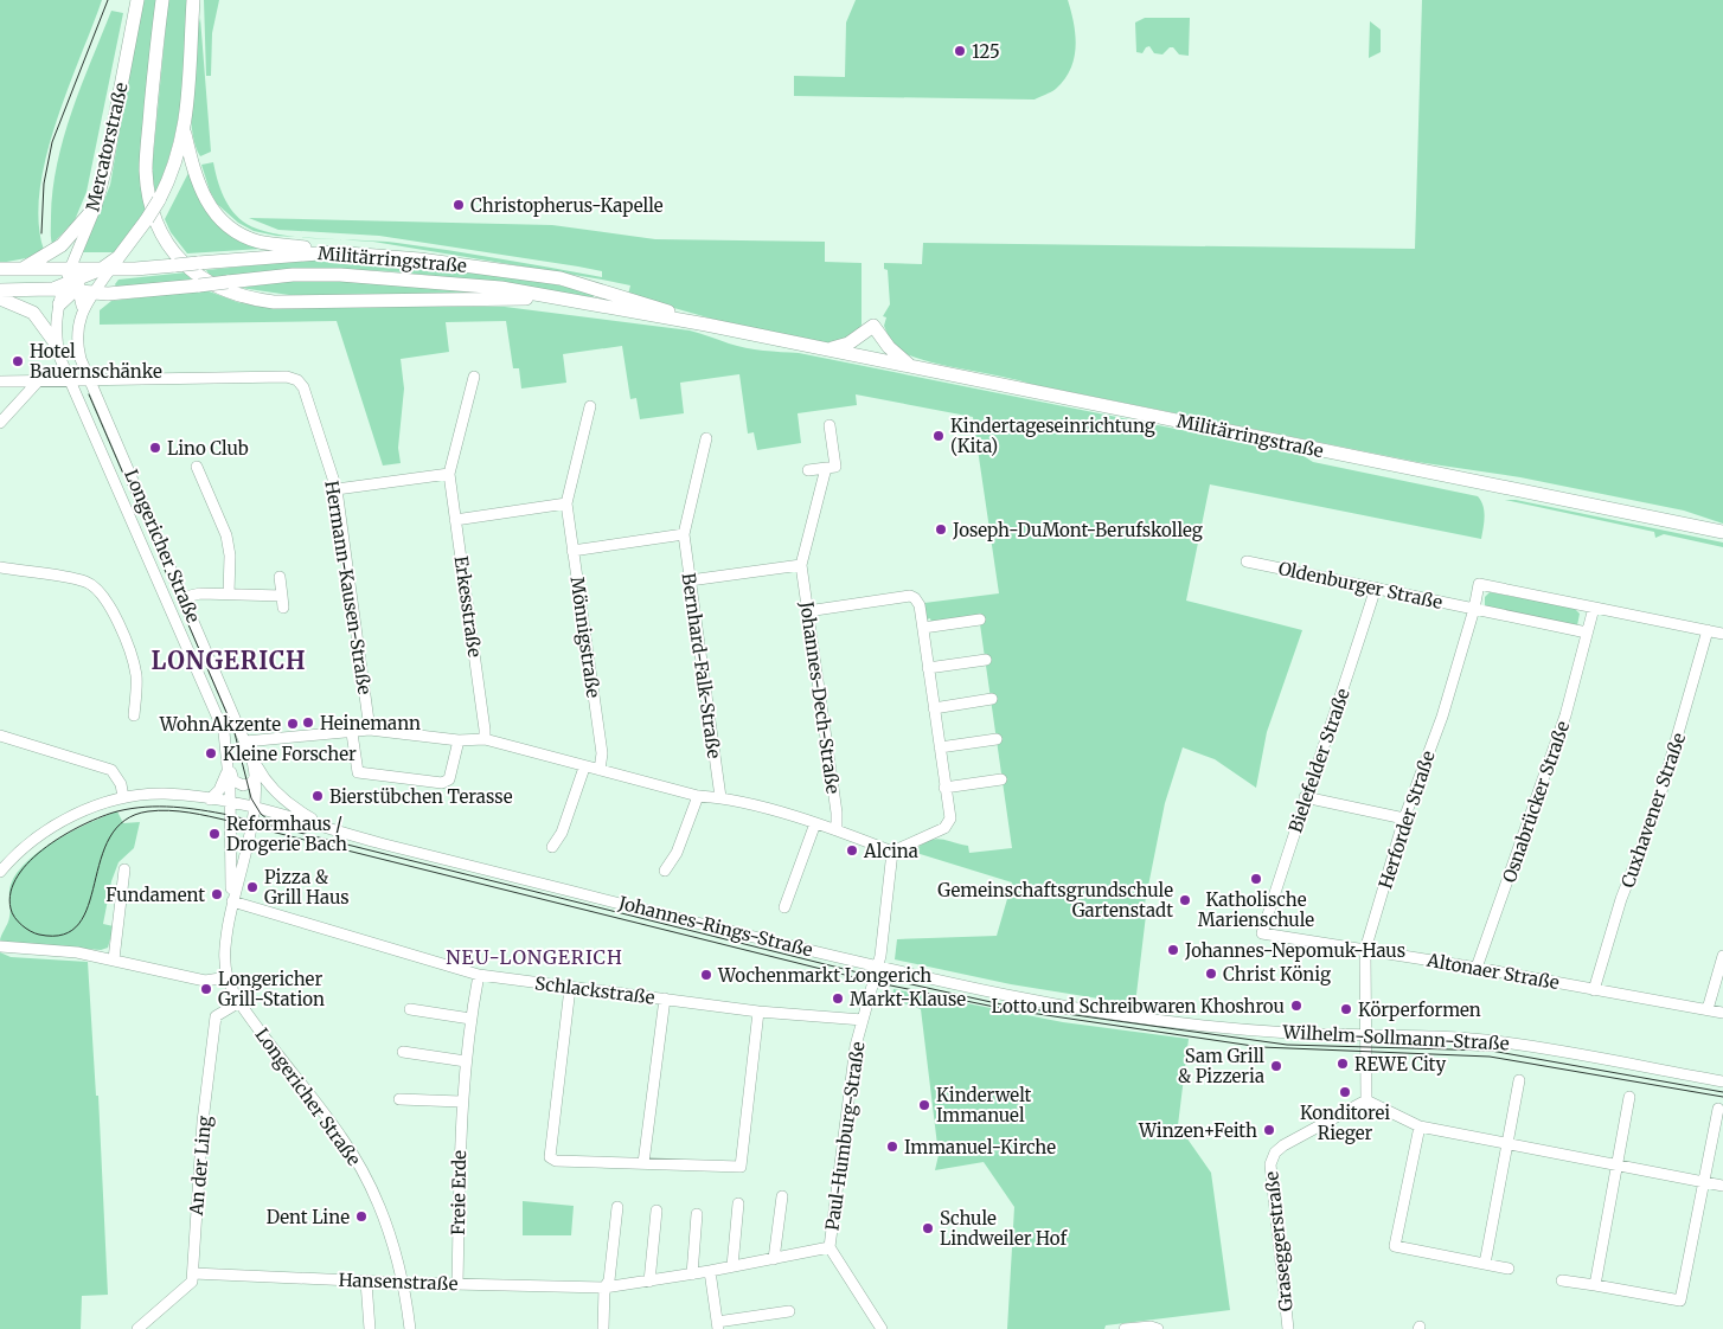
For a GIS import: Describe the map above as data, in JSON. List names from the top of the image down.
{
  "streets": {
    "main road": ["Mercatorstraße", "Militärringstraße"],
    "street": [
      "Longericher Straße",
      "Oldenburger Straße",
      "Hermann-Kausen-Straße",
      "Erkesstraße",
      "Mönnigstraße",
      "Bernhard-Falk-Straße",
      "Johannes-Dech-Straße",
      "Bielefelder Straße",
      "Osnabrücker Straße",
      "Cuxhavener Straße",
      "Herforder Straße",
      "Johannes-Rings-Straße",
      "Altonaer Straße",
      "Schlackstraße",
      "Wilhelm-Sollmann-Straße",
      "Paul-Humburg-Straße",
      "An der Ling",
      "Freie Erde",
      "Graseggerstraße",
      "Hansenstraße"
    ]
  },
  "crossings": [
    ["Mercatorstraße", "Militärringstraße"],
    ["Longericher Straße", "Hermann-Kausen-Straße"],
    ["Longericher Straße", "Johannes-Rings-Straße"],
    ["Longericher Straße", "Schlackstraße"],
    ["Longericher Straße", "An der Ling"],
    ["Longericher Straße", "Hansenstraße"],
    ["Oldenburger Straße", "Bielefelder Straße"],
    ["Oldenburger Straße", "Osnabrücker Straße"],
    ["Oldenburger Straße", "Herforder Straße"],
    ["Bielefelder Straße", "Altonaer Straße"],
    ["Osnabrücker Straße", "Altonaer Straße"],
    ["Cuxhavener Straße", "Altonaer Straße"],
    ["Herforder Straße", "Altonaer Straße"],
    ["Herforder Straße", "Wilhelm-Sollmann-Straße"],
    ["Herforder Straße", "Graseggerstraße"],
    ["Johannes-Rings-Straße", "Wilhelm-Sollmann-Straße"],
    ["Johannes-Rings-Straße", "Paul-Humburg-Straße"],
    ["Schlackstraße", "Paul-Humburg-Straße"],
    ["Schlackstraße", "Freie Erde"],
    ["Paul-Humburg-Straße", "Hansenstraße"],
    ["An der Ling", "Hansenstraße"],
    ["Freie Erde", "Hansenstraße"]
  ],
  "districts": ["LONGERICH", "NEU-LONGERICH"],
  "places": [
    "125",
    "Christopherus-Kapelle",
    "Hotel Bauernschänke",
    "Kindertageseinrichtung (Kita)",
    "Lino Club",
    "Joseph-DuMont-Berufskolleg",
    "Heinemann",
    "WohnAkzente",
    "Kleine Forscher",
    "Bierstübchen Terasse",
    "Reformhaus / Drogerie Bach",
    "Alcina",
    "Katholische Marienschule",
    "Pizza & Grill Haus",
    "Fundament",
    "Gemeinschaftsgrundschule Gartenstadt",
    "Johannes-Nepomuk-Haus",
    "Christ König",
    "Wochenmarkt Longerich",
    "Longericher Grill-Station",
    "Markt-Klause",
    "Lotto und Schreibwaren Khoshrou",
    "Körperformen",
    "REWE City",
    "Sam Grill & Pizzeria",
    "Konditorei Rieger",
    "Kinderwelt Immanuel",
    "Winzen+Feith",
    "Immanuel-Kirche",
    "Dent Line",
    "Schule Lindweiler Hof"
  ]
}
